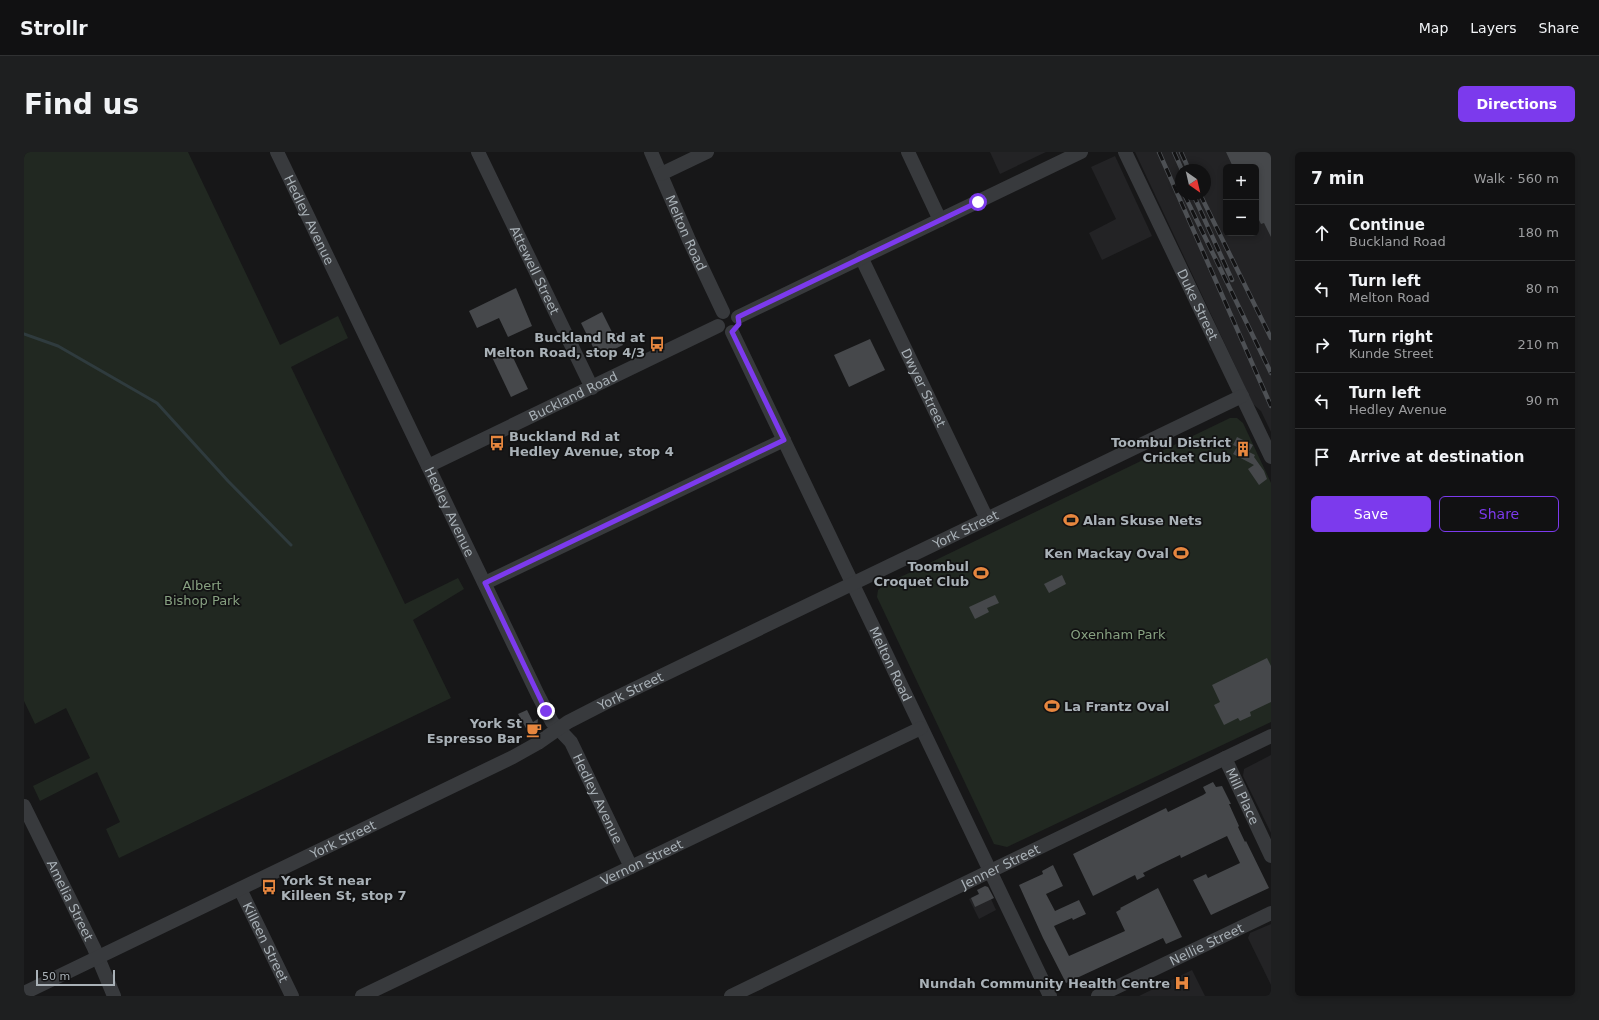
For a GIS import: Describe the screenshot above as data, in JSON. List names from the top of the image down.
{
  "streets": {
    "street": [
      "Hedley Avenue",
      "Melton Road",
      "Attewell Street",
      "Duke Street",
      "Dwyer Street",
      "Buckland Road",
      "York Street",
      "Mill Place",
      "Vernon Street",
      "Jenner Street",
      "Amelia Street",
      "Killeen Street",
      "Nellie Street"
    ]
  },
  "crossings": [
    ["Hedley Avenue", "Buckland Road"],
    ["Hedley Avenue", "York Street"],
    ["Hedley Avenue", "Vernon Street"],
    ["Melton Road", "Buckland Road"],
    ["Melton Road", "York Street"],
    ["Melton Road", "Vernon Street"],
    ["Melton Road", "Jenner Street"],
    ["Attewell Street", "Buckland Road"],
    ["Duke Street", "York Street"],
    ["Dwyer Street", "York Street"],
    ["York Street", "Amelia Street"],
    ["York Street", "Killeen Street"],
    ["Mill Place", "Jenner Street"]
  ],
  "parks": ["Albert Bishop Park", "Oxenham Park"],
  "places": {
    "bus stop": ["Buckland Rd at Melton Road, stop 4/3", "Buckland Rd at Hedley Avenue, stop 4", "York St near Killeen St, stop 7"],
    "building": ["Toombul District Cricket Club"],
    "sports": [
      "Alan Skuse Nets",
      "Ken Mackay Oval",
      "Toombul Croquet Club",
      "La Frantz Oval"
    ],
    "cafe": ["York St Espresso Bar"],
    "hospital": ["Nundah Community Health Centre"]
  },
  "scale_bar": "50 m",
  "north": "bottom right",
  "page": {
    "header": "Strollr",
    "nav": ["Map", "Layers", "Share"],
    "buttons": [
      "Directions",
      ["Save", "Share"]
    ],
    "title": "Find us",
    "heading": ["7 min", "Walk · 560 m"],
    "map_buttons": ["+", "−"],
    "list": [
      ["Continue", "Buckland Road", "180 m"],
      ["Turn left", "Melton Road", "80 m"],
      ["Turn right", "Kunde Street", "210 m"],
      ["Turn left", "Hedley Avenue", "90 m"],
      "Arrive at destination"
    ],
    "scale": "50 m"
  }
}
